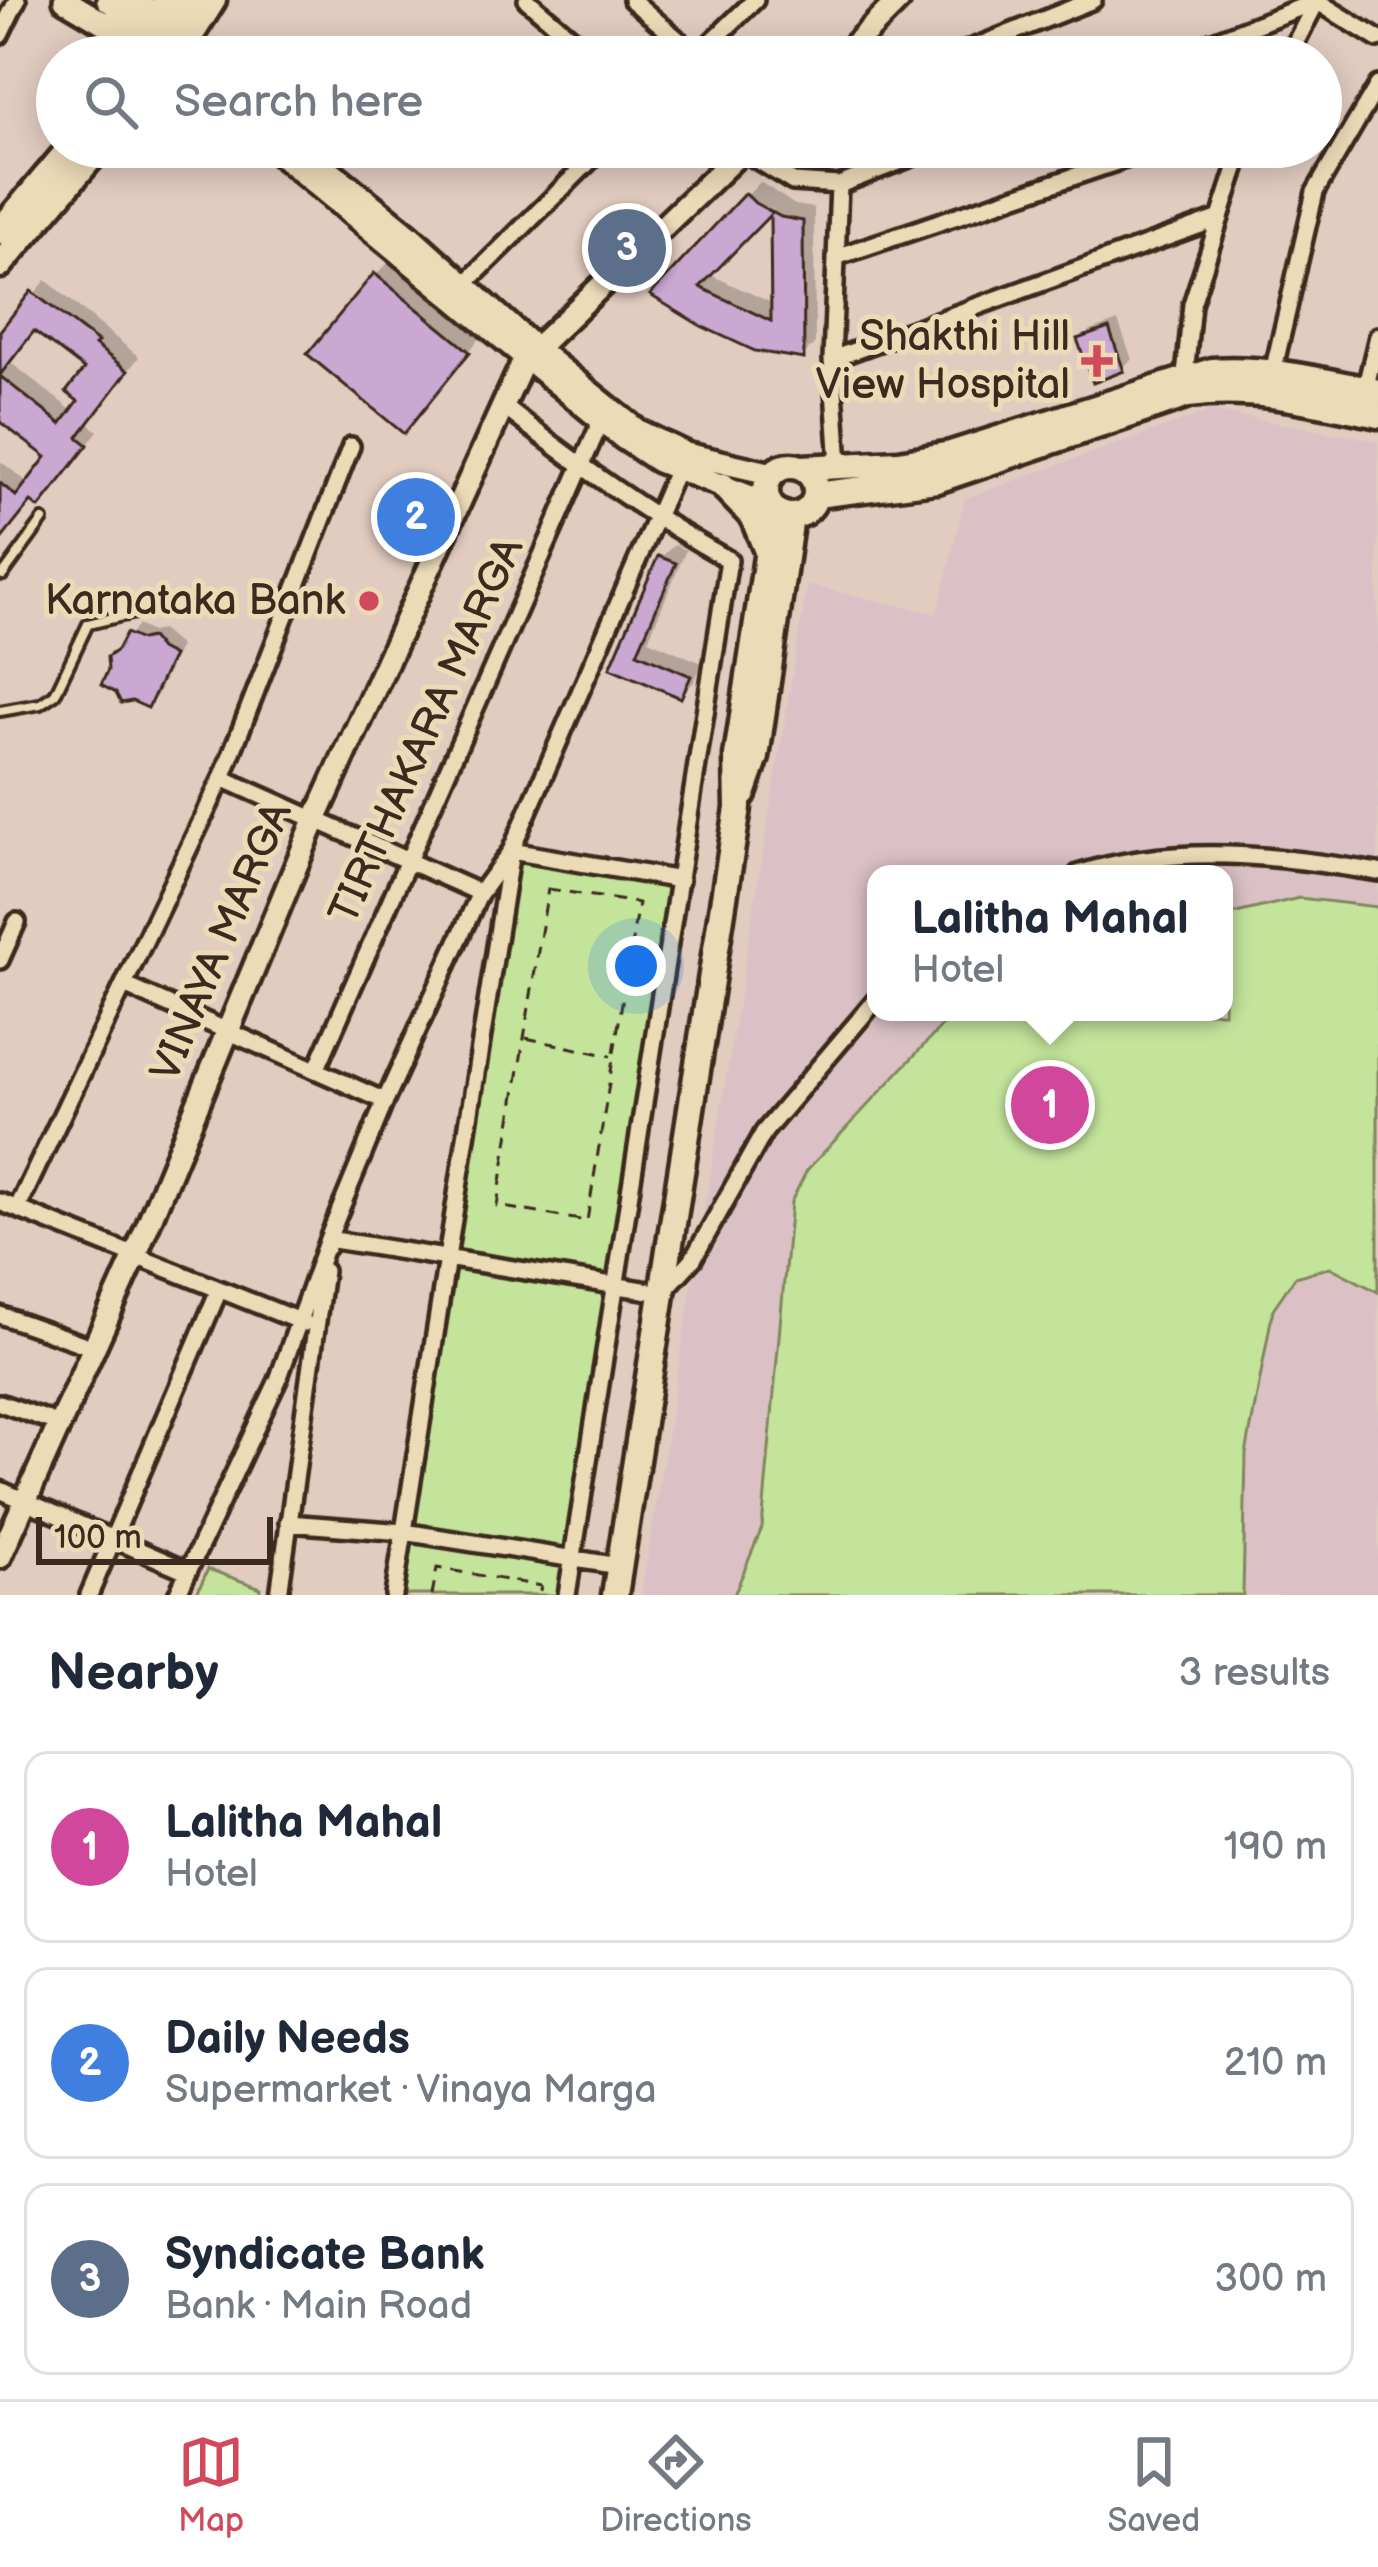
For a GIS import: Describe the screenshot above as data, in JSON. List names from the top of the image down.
{
  "streets": {
    "street": ["TIRTHAKARA MARGA", "VINAYA MARGA"]
  },
  "places": {
    "health": ["Shakthi Hill View Hospital"],
    "other": ["Karnataka Bank"]
  },
  "scale_bar": "100 m",
  "page": {
    "search": "Search here",
    "pins": ["3", "2", "1"],
    "popup": ["Lalitha Mahal", "Hotel"],
    "scale": "100 m",
    "heading": ["Nearby", "3 results"],
    "list": [
      {
        "mark": "1",
        "name": "Lalitha Mahal",
        "note": "Hotel",
        "value": "190 m"
      },
      {
        "mark": "2",
        "name": "Daily Needs",
        "note": "Supermarket · Vinaya Marga",
        "value": "210 m"
      },
      {
        "mark": "3",
        "name": "Syndicate Bank",
        "note": "Bank · Main Road",
        "value": "300 m"
      }
    ],
    "nav": ["Map", "Directions", "Saved"]
  }
}
